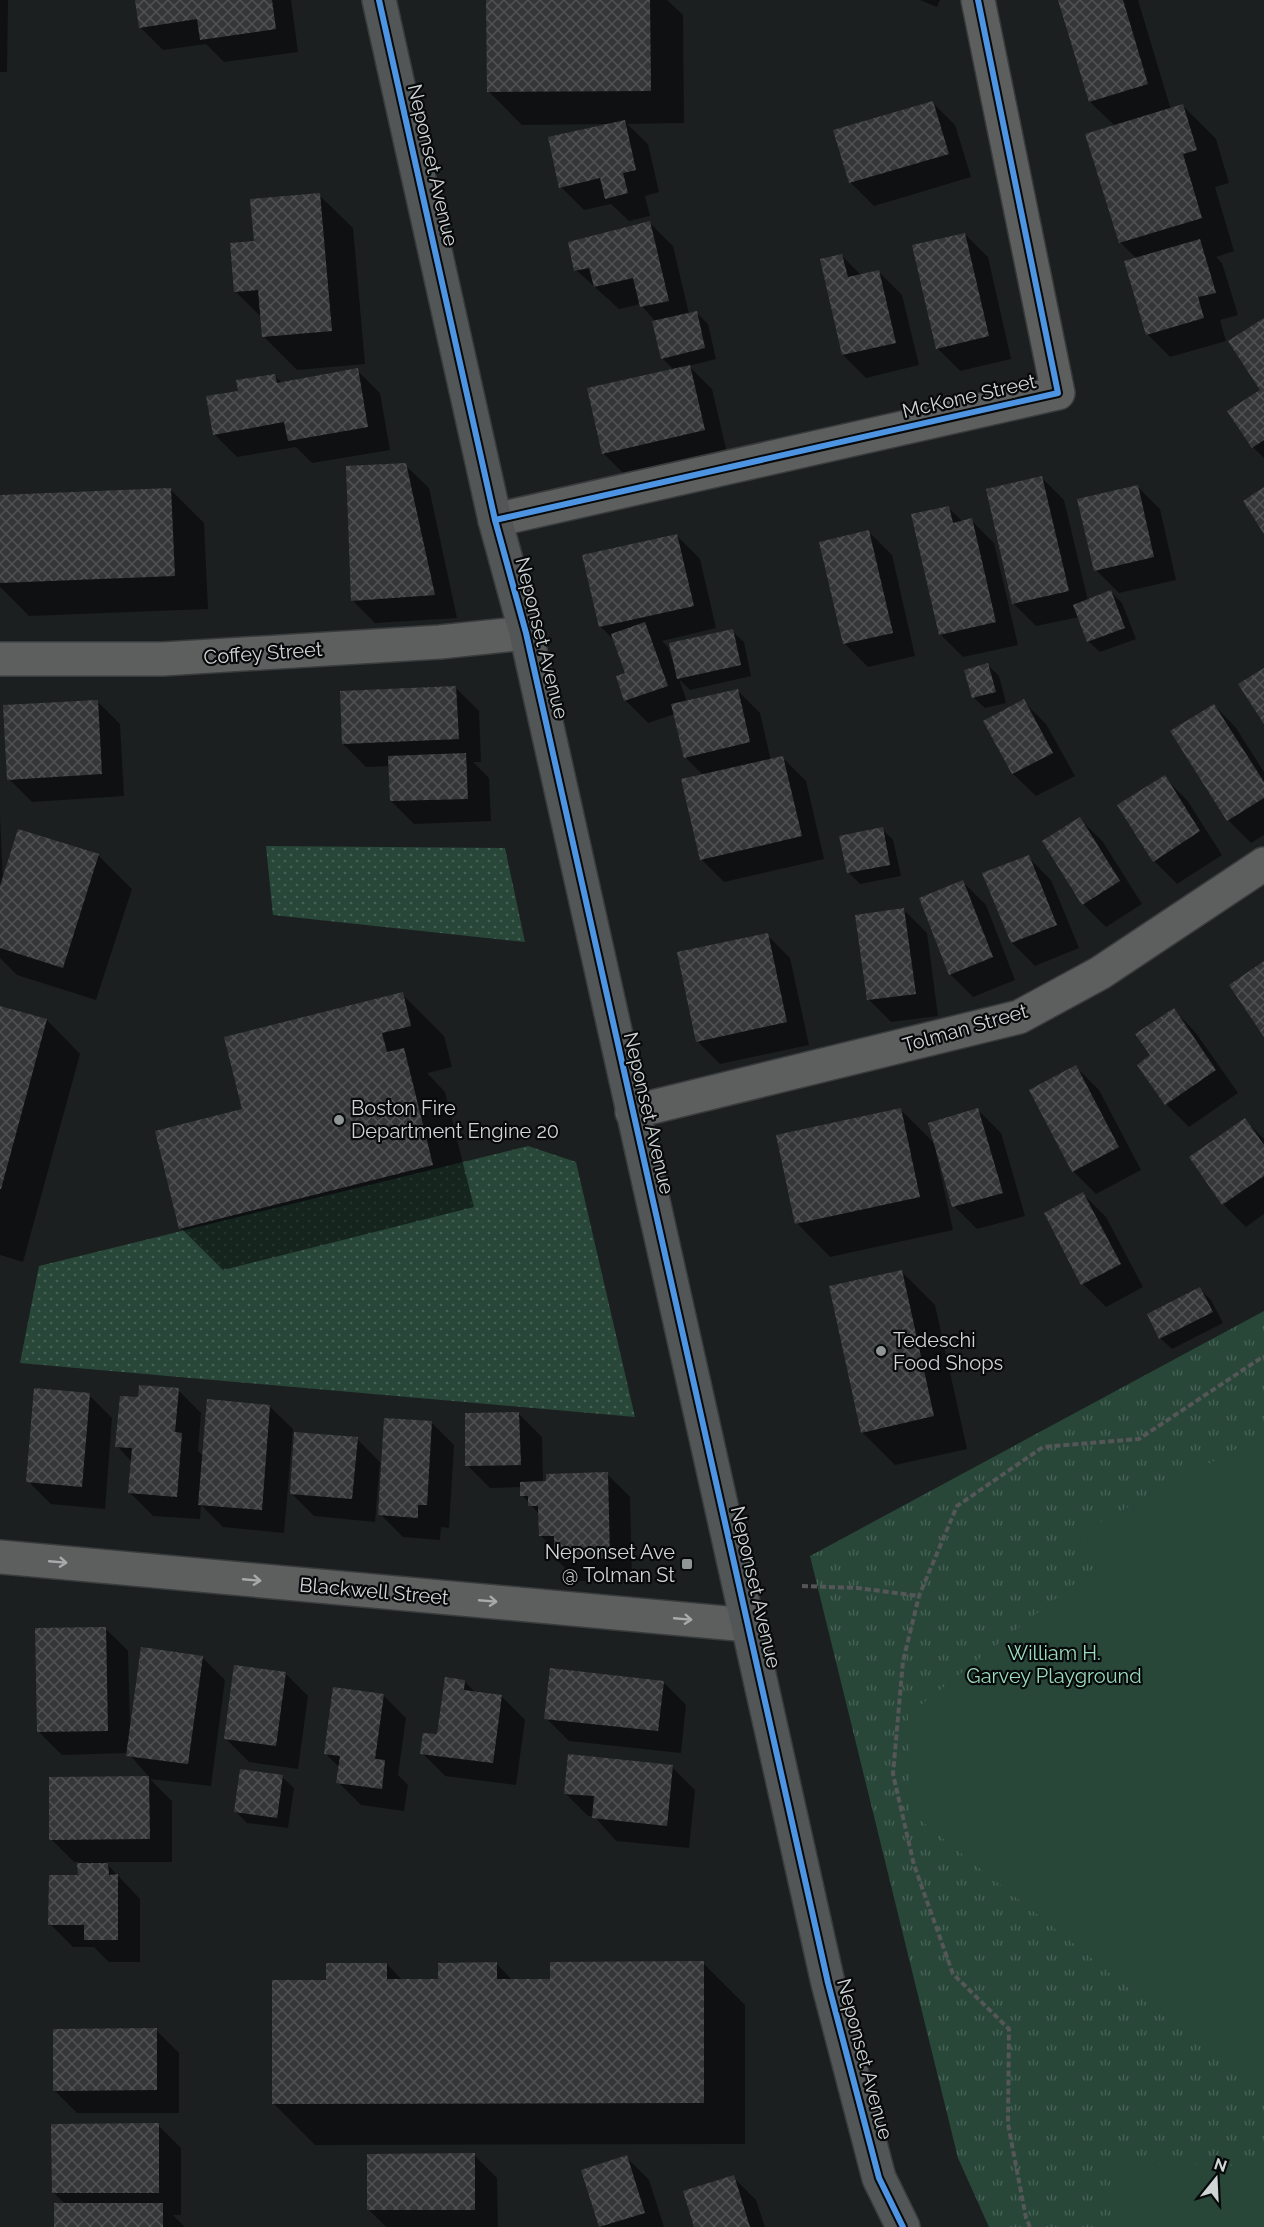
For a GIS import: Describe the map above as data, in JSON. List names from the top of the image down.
{
  "streets": {
    "main road": ["Neponset Avenue"],
    "street": [
      "McKone Street",
      "Coffey Street",
      "Tolman Street",
      "Blackwell Street"
    ]
  },
  "crossings": [
    ["Neponset Avenue", "McKone Street"],
    ["Neponset Avenue", "Coffey Street"],
    ["Neponset Avenue", "Tolman Street"],
    ["Neponset Avenue", "Blackwell Street"]
  ],
  "one_way": ["Blackwell Street"],
  "parks": ["William H. Garvey Playground"],
  "places": {
    "other": ["Boston Fire Department Engine 20", "Tedeschi Food Shops"],
    "transit": ["Neponset Ave @ Tolman St"]
  },
  "north": "top"
}
